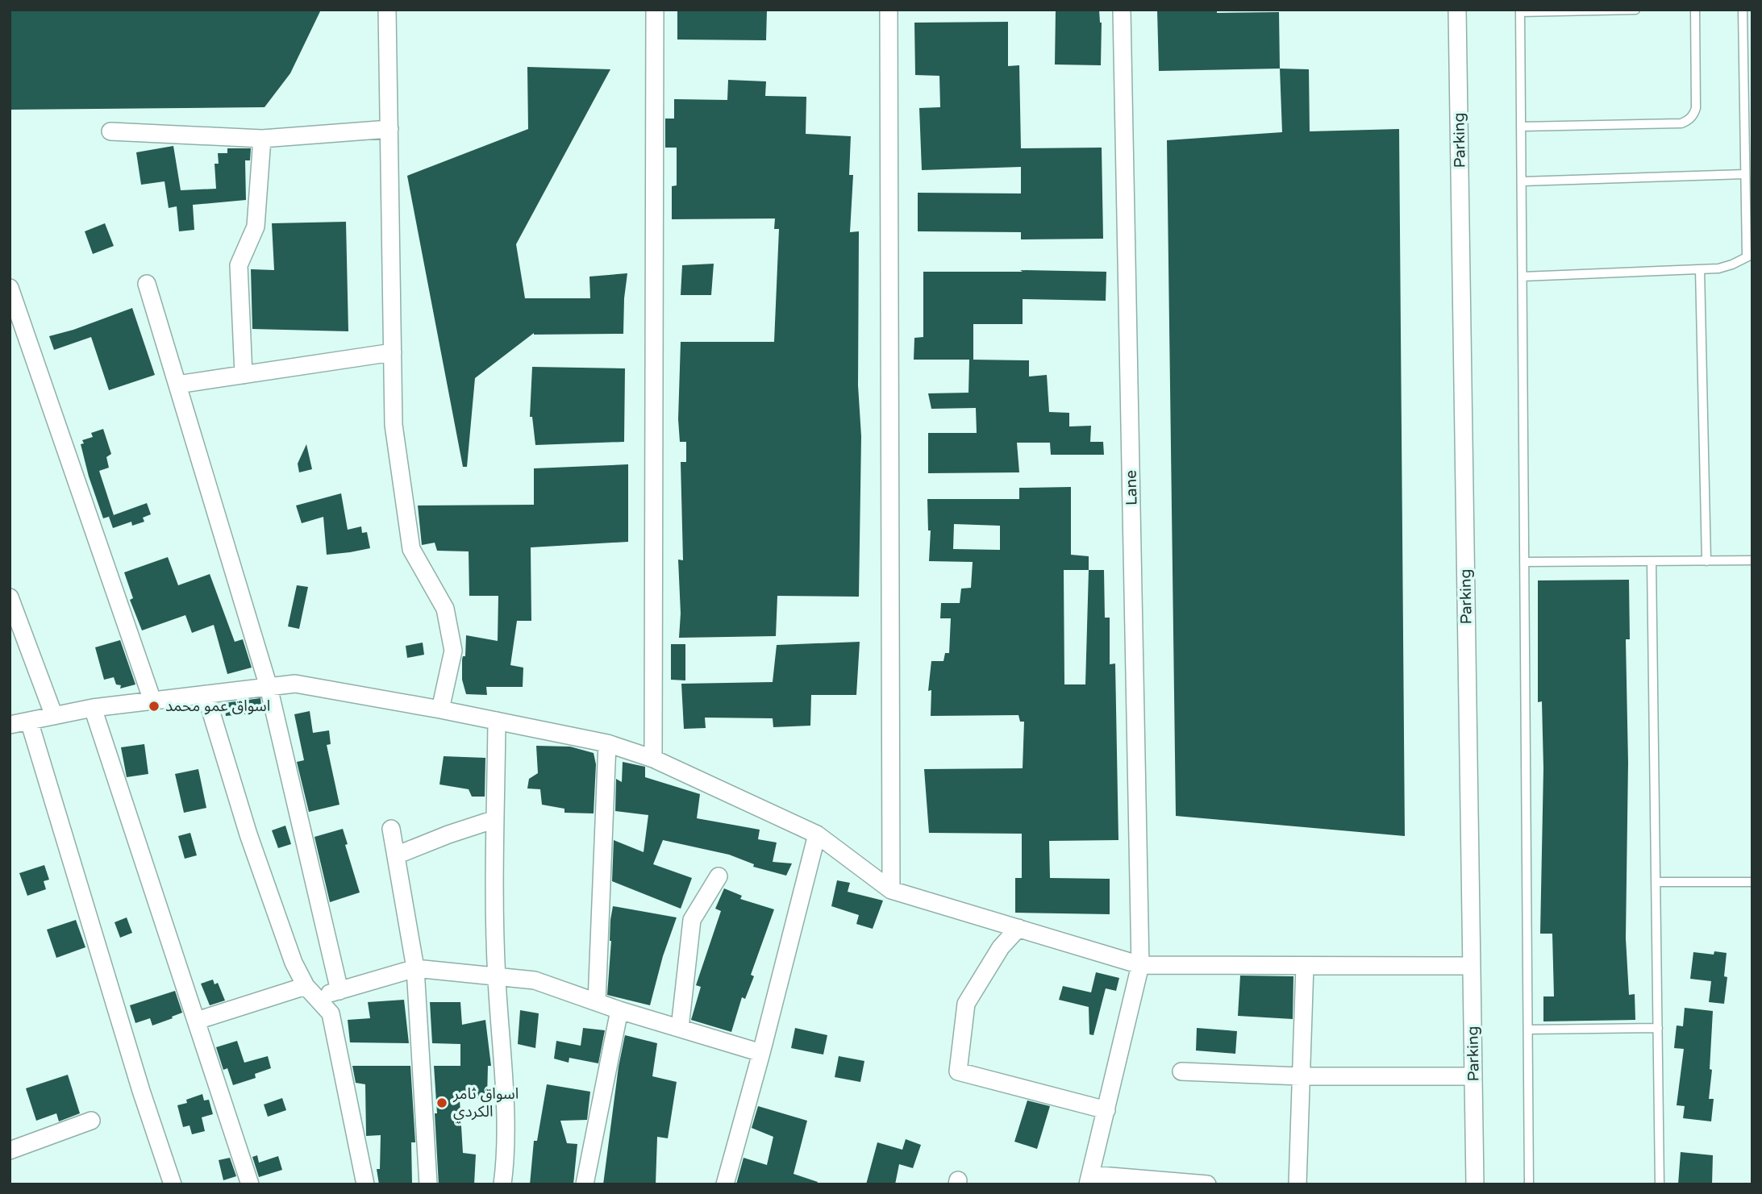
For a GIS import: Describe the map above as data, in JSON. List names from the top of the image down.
{
  "streets": {
    "street": ["Parking", "Lane"]
  },
  "places": ["اسواق عمو محمد", "اسواق ثامر الكردي"]
}
